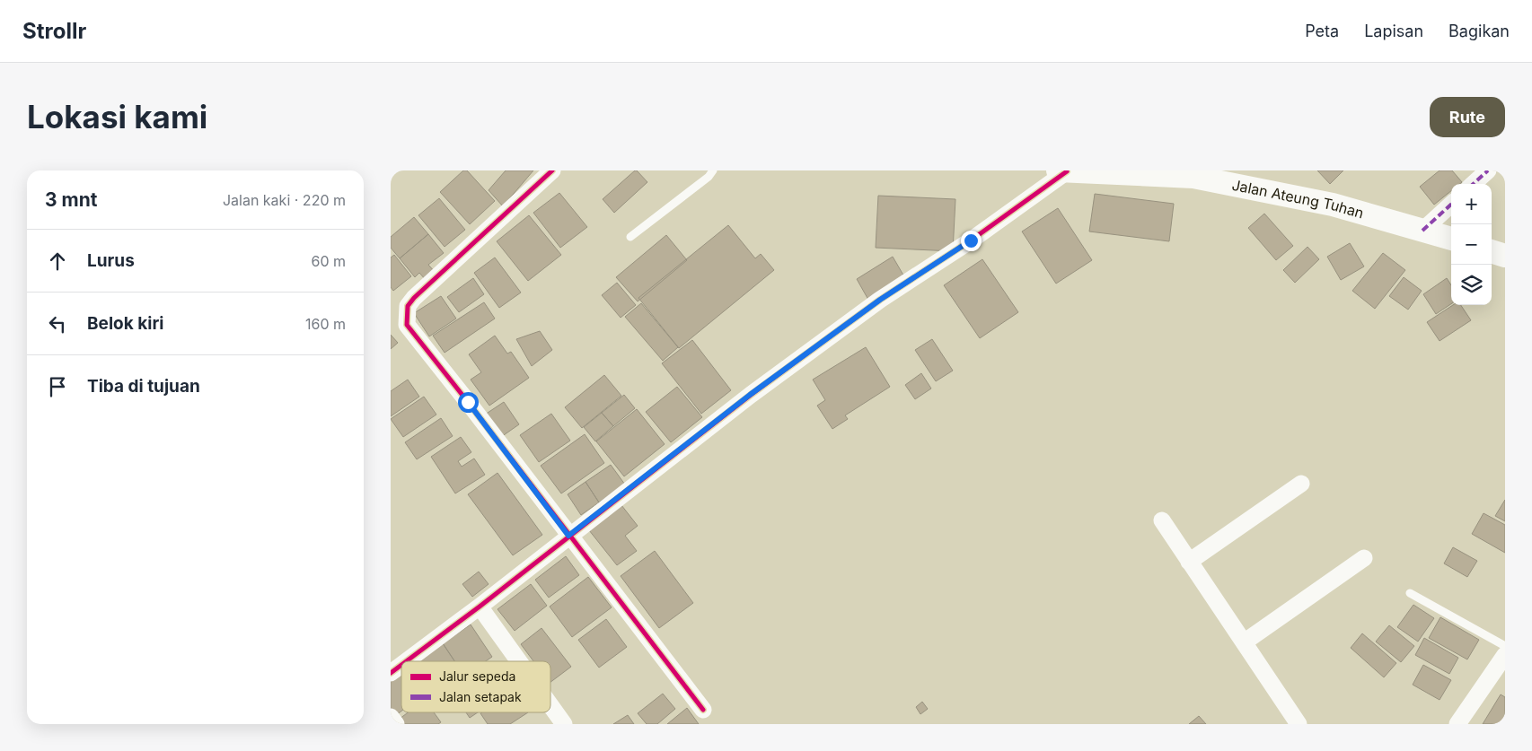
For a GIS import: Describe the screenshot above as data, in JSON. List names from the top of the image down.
{
  "streets": {
    "street": ["Jalan Ateung Tuhan"]
  },
  "legend": ["Jalur sepeda", "Jalan setapak"],
  "page": {
    "header": "Strollr",
    "nav": ["Peta", "Lapisan", "Bagikan"],
    "buttons": "Rute",
    "title": "Lokasi kami",
    "heading": ["3 mnt", "Jalan kaki · 220 m"],
    "map_buttons": ["+", "−"],
    "list": [
      ["Lurus", "60 m"],
      ["Belok kiri", "160 m"],
      "Tiba di tujuan"
    ]
  }
}
